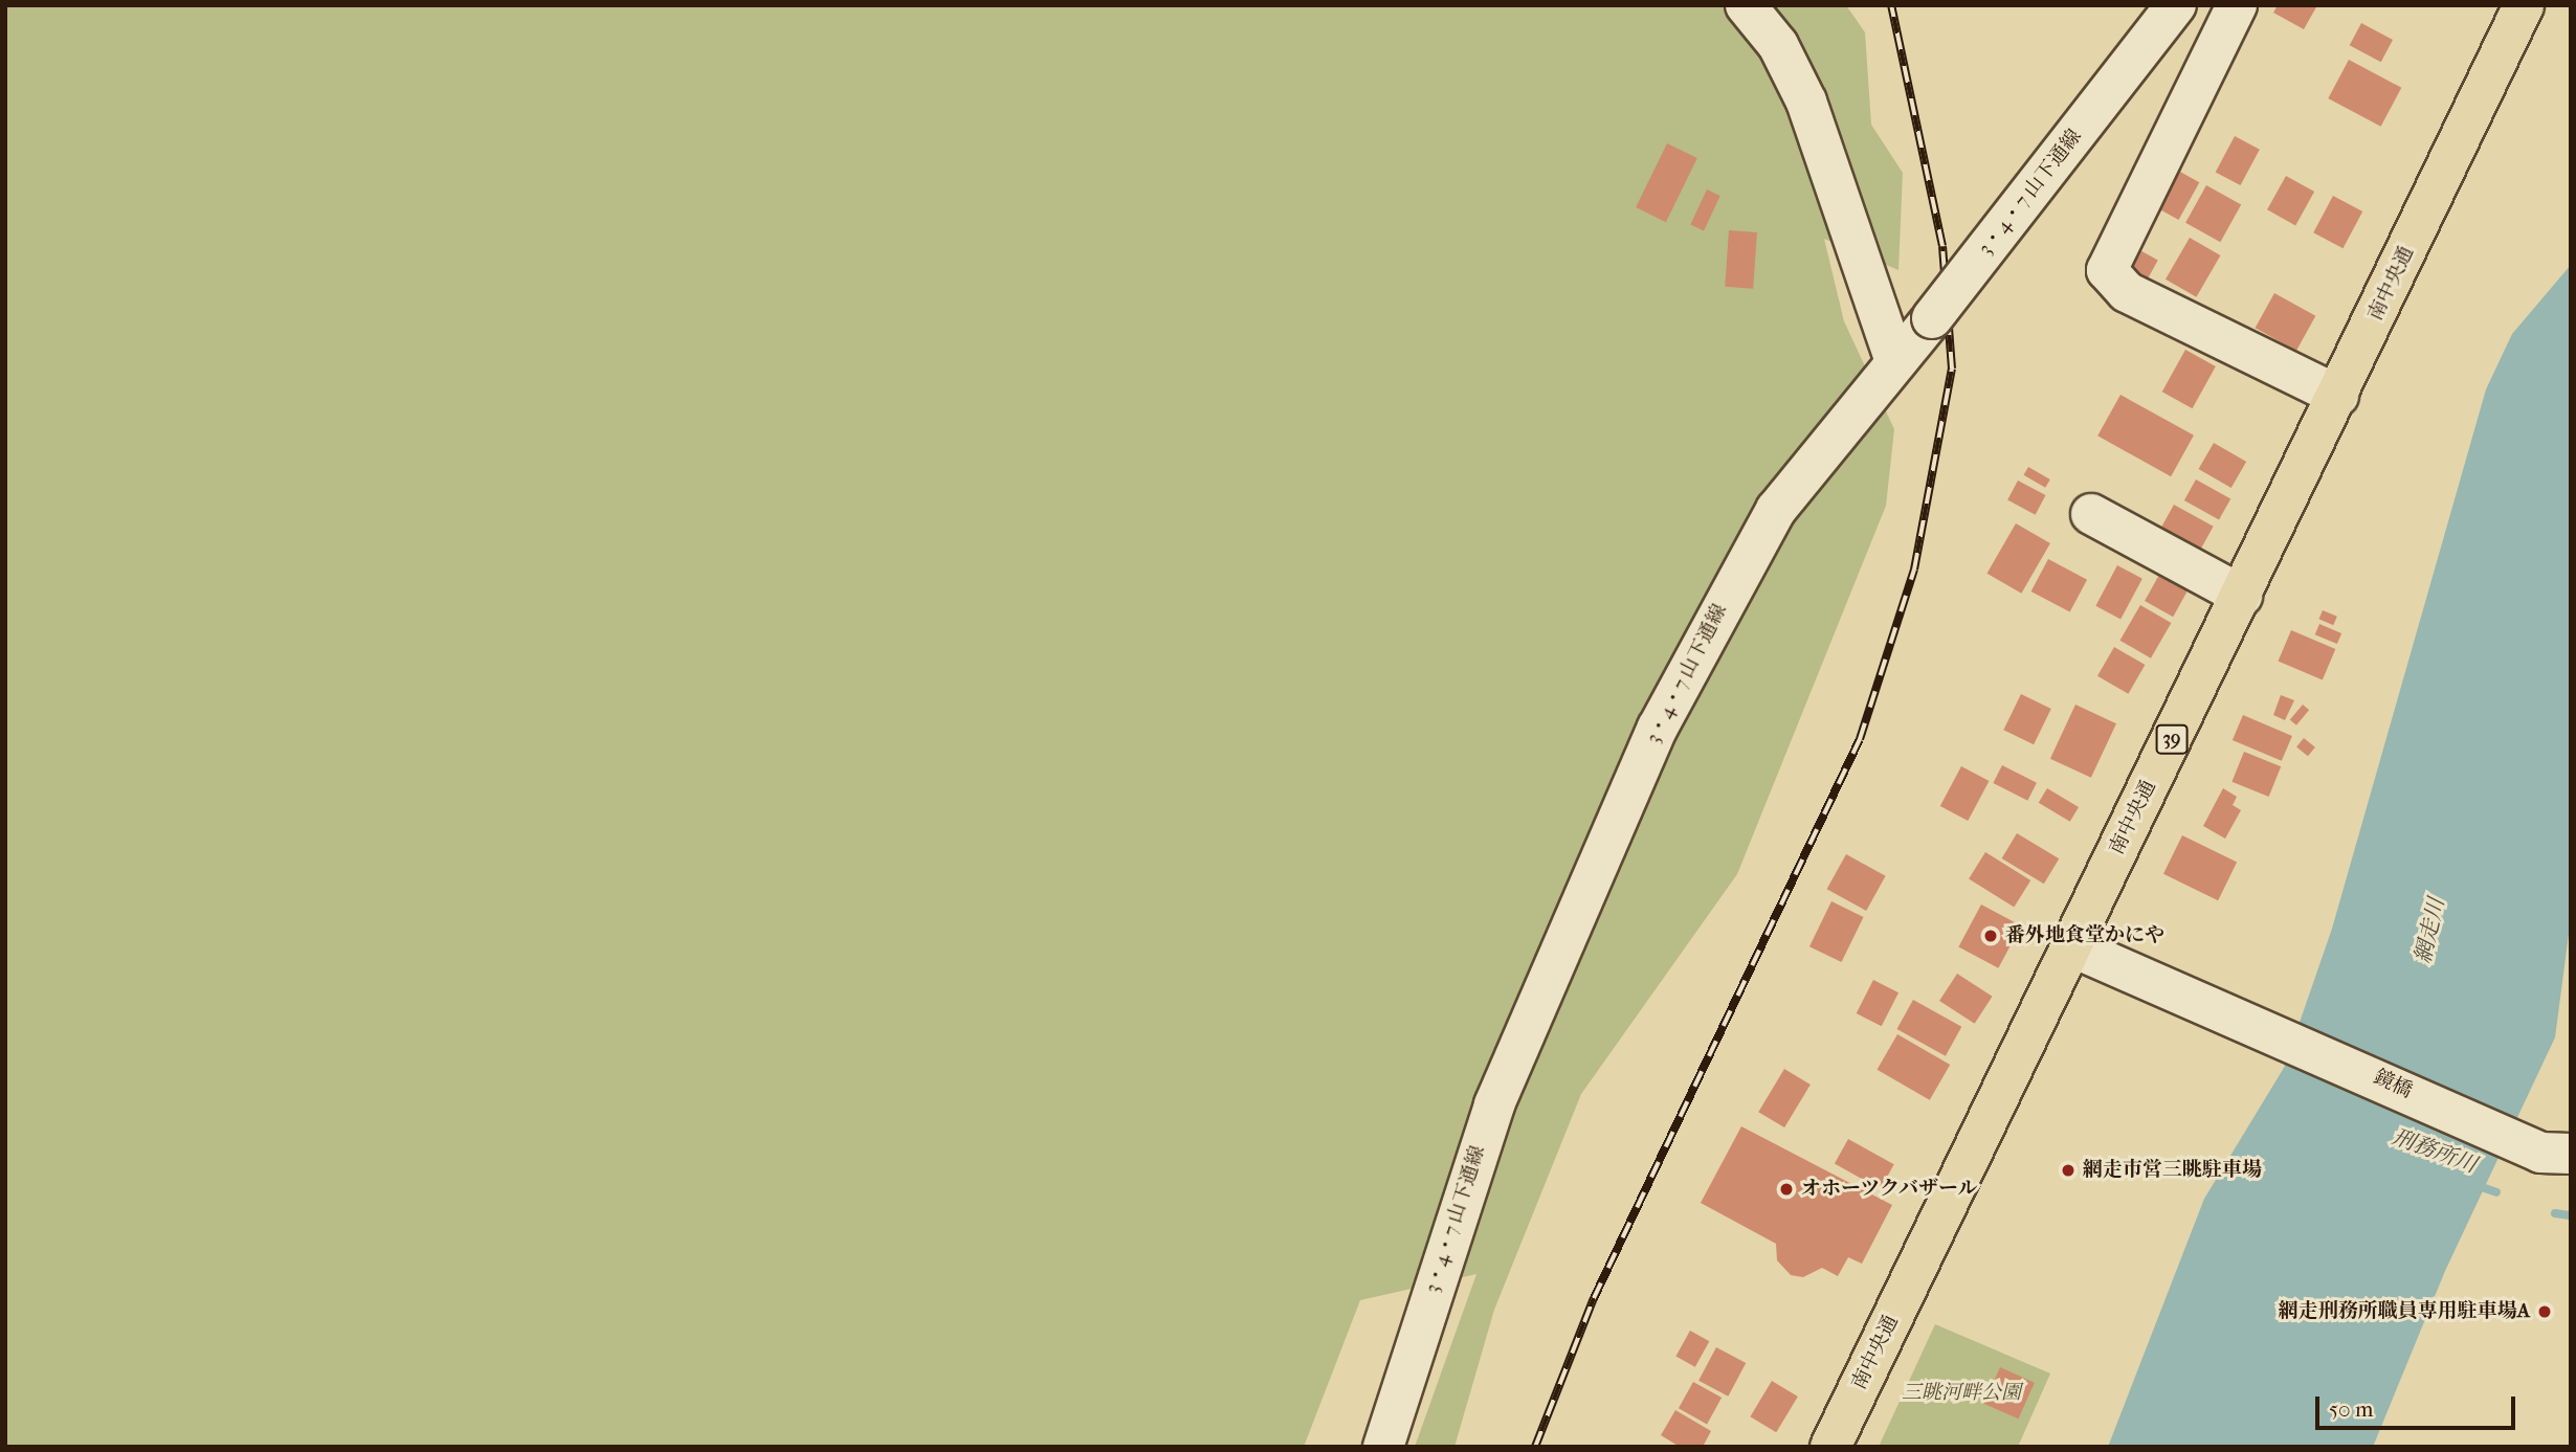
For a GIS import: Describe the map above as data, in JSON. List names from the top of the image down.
{
  "streets": {
    "highway": ["南中央通", "39"],
    "street": ["3・4・7 山下通線", "鏡橋"]
  },
  "crossings": [
    ["南中央通", "鏡橋"]
  ],
  "water": ["網走川", "刑務所川"],
  "parks": ["三眺河畔公園"],
  "places": [
    "番外地食堂かにや",
    "網走市営三眺駐車場",
    "オホーツクバザール",
    "網走刑務所職員専用駐車場A"
  ],
  "scale_bar": "50 m"
}
